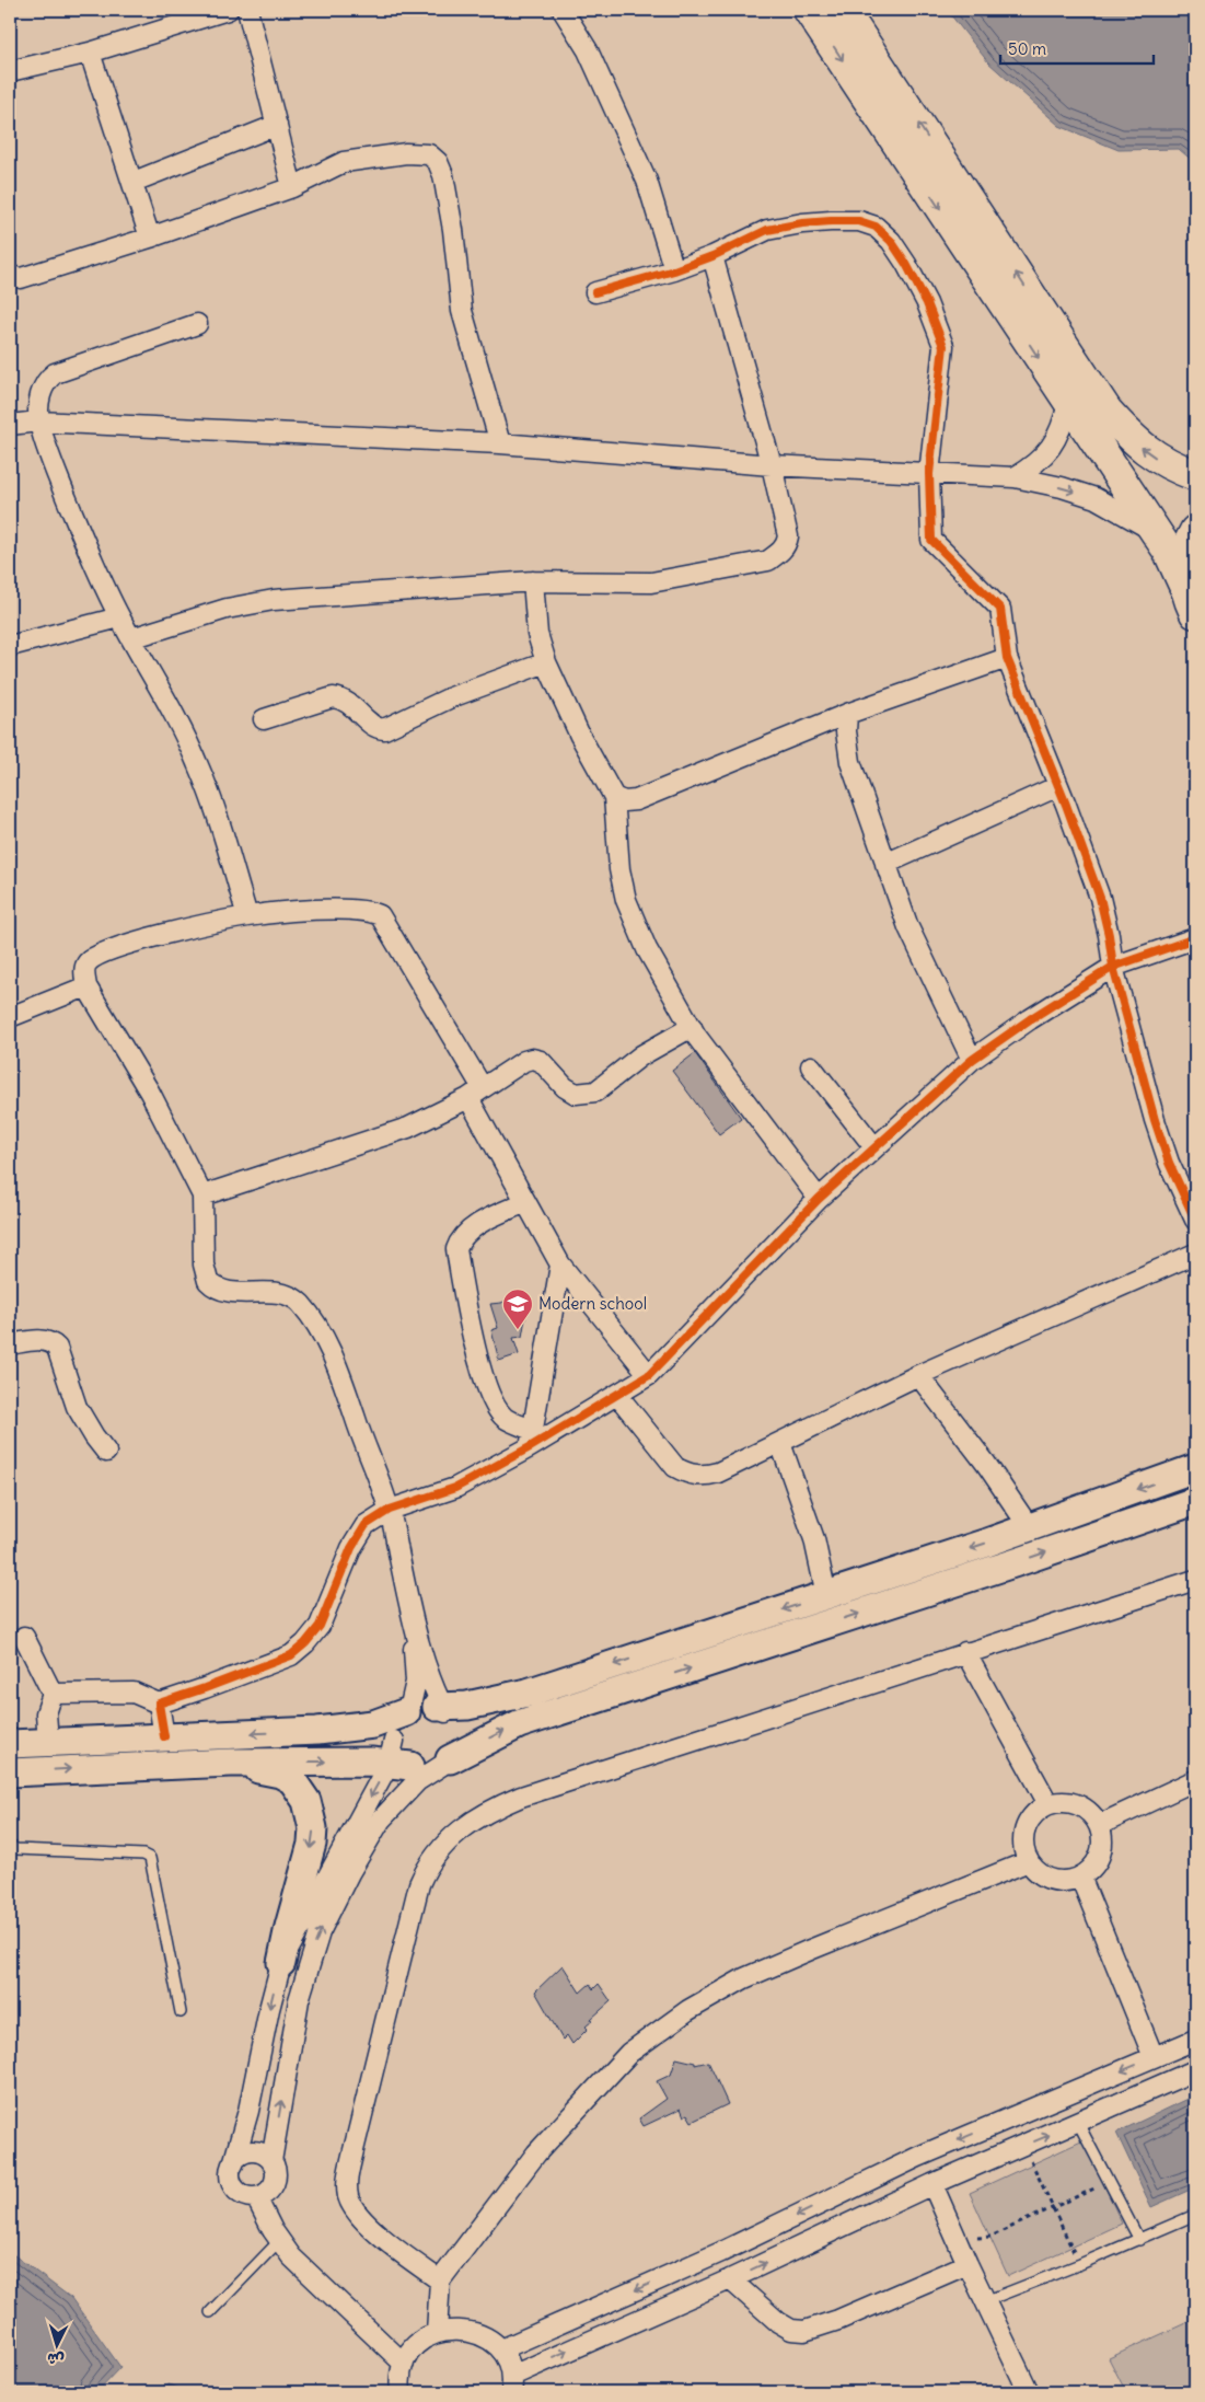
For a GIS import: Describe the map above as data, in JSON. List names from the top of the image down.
{
  "places": {
    "school or university": ["Modern school"]
  },
  "scale_bar": "50 m",
  "north": "bottom"
}
